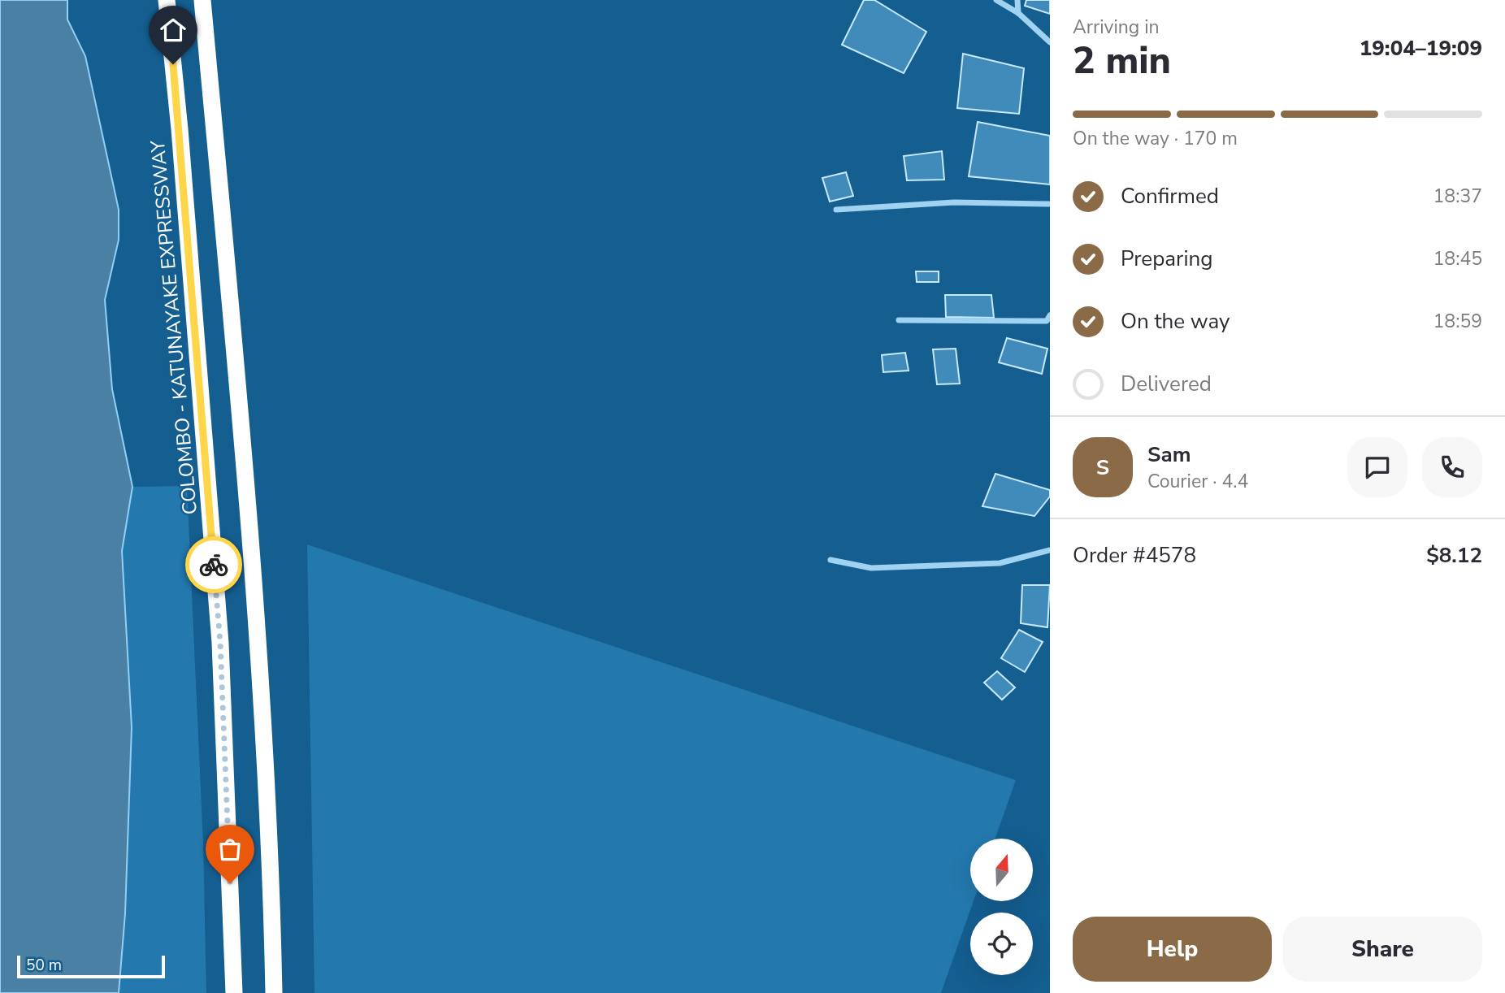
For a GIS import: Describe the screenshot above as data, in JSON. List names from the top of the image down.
{
  "streets": {
    "highway": ["COLOMBO - KATUNAYAKE EXPRESSWAY"]
  },
  "scale_bar": "50 m",
  "north": "top",
  "page": {
    "heading": ["2 min", "Arriving in", "19:04–19:09"],
    "panel": [
      "Sam",
      "Courier · 4.4",
      "Order #4578",
      "$8.12"
    ],
    "bar": "On the way · 170 m",
    "list": [
      ["Confirmed", "18:37"],
      ["Preparing", "18:45"],
      ["On the way", "18:59"],
      "Delivered"
    ],
    "round": "S",
    "buttons": ["Help", "Share"],
    "scale": "50 m"
  }
}
